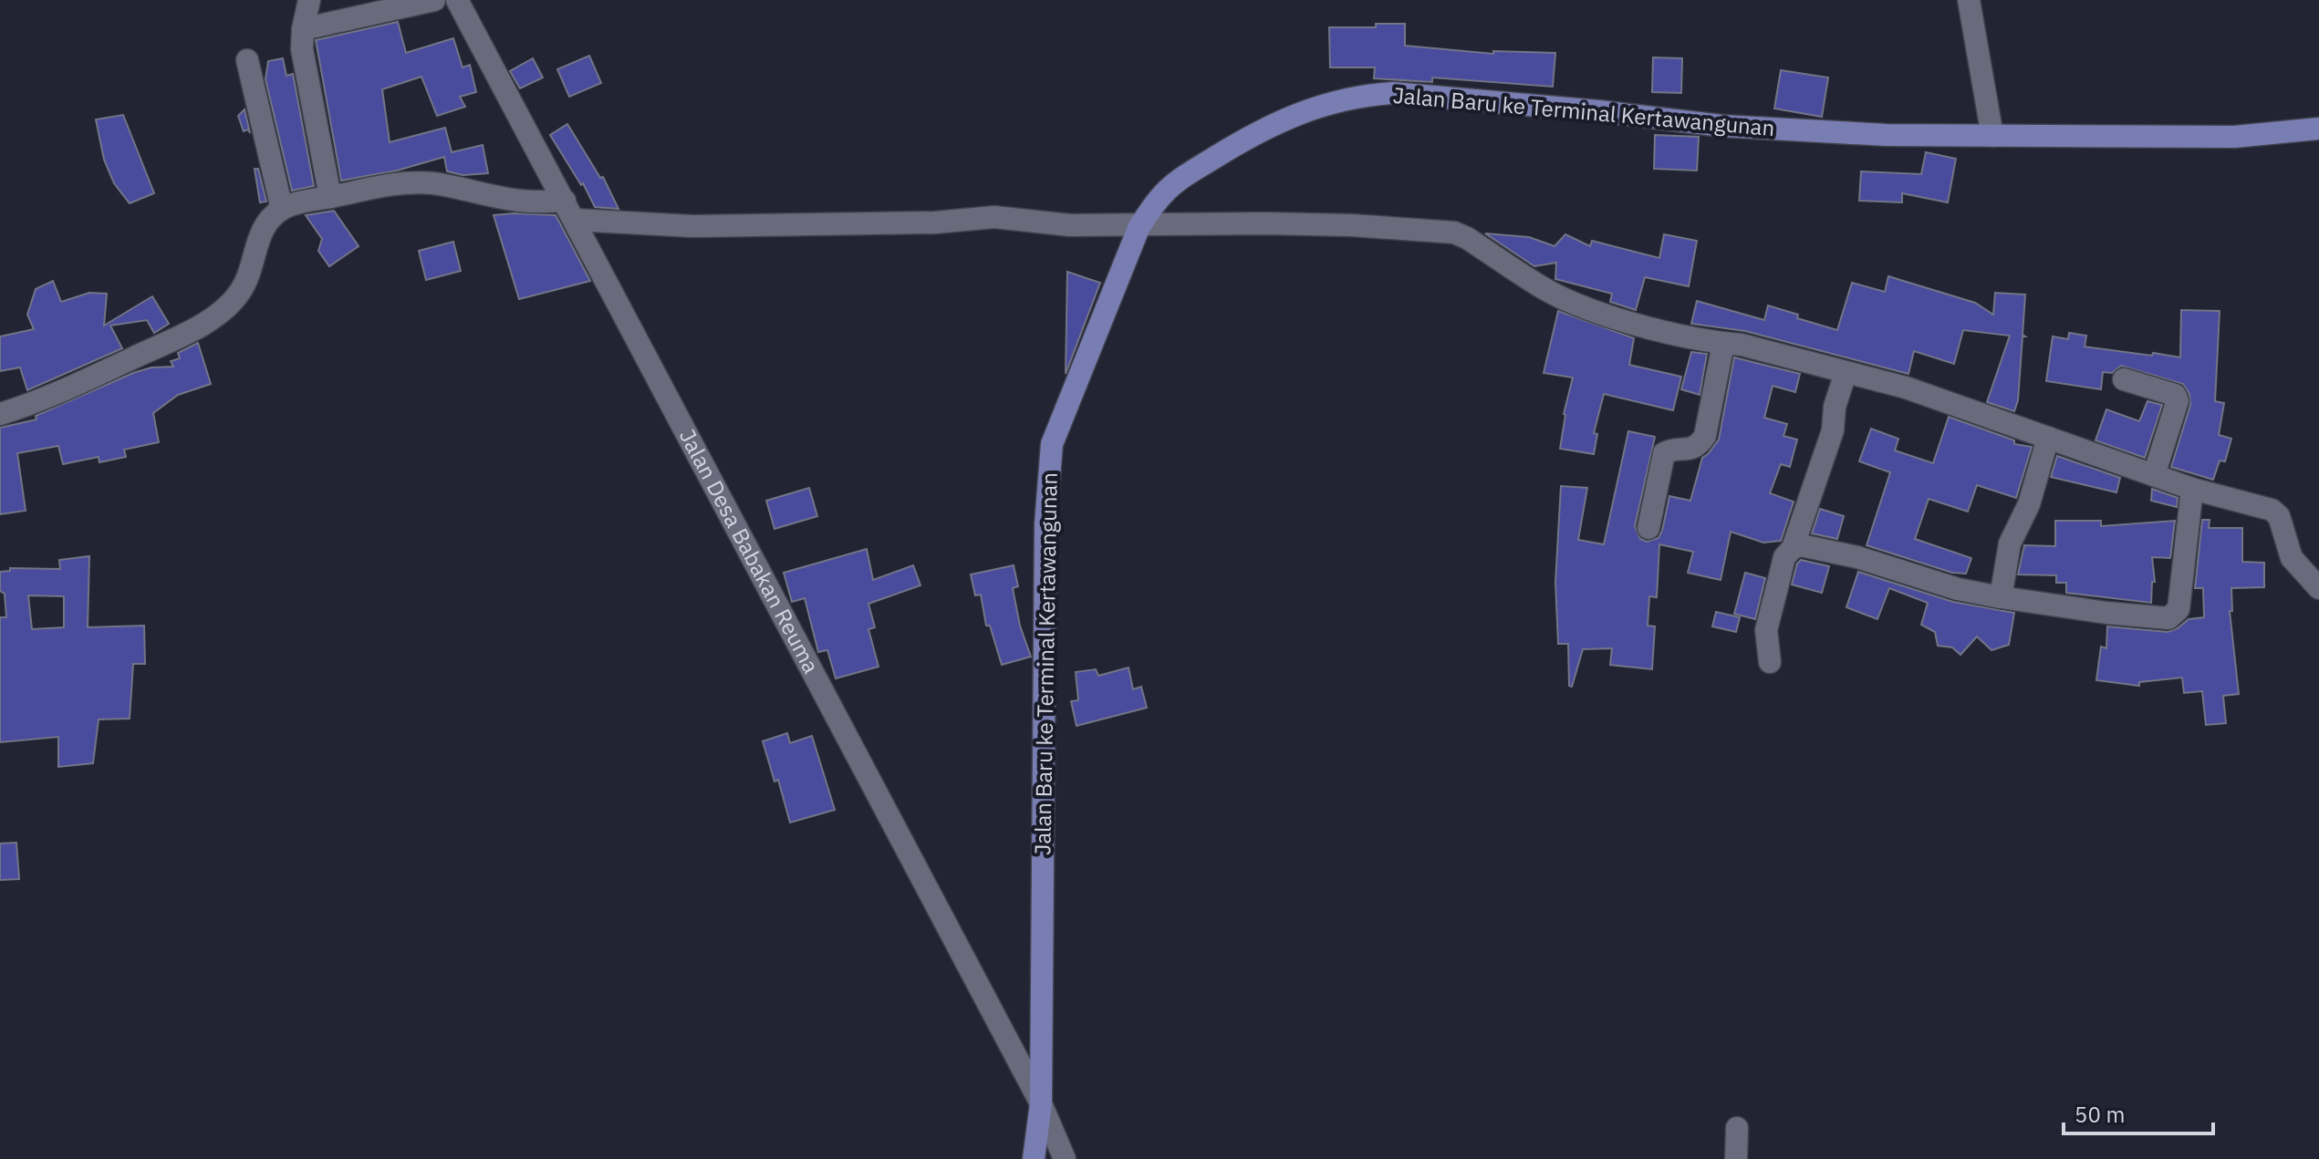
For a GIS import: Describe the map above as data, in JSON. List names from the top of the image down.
{
  "streets": {
    "main road": ["Jalan Baru ke Terminal Kertawangunan"],
    "street": ["Jalan Desa Babakan Reuma"]
  },
  "crossings": [
    ["Jalan Baru ke Terminal Kertawangunan", "Jalan Desa Babakan Reuma"]
  ],
  "scale_bar": "50 m"
}
